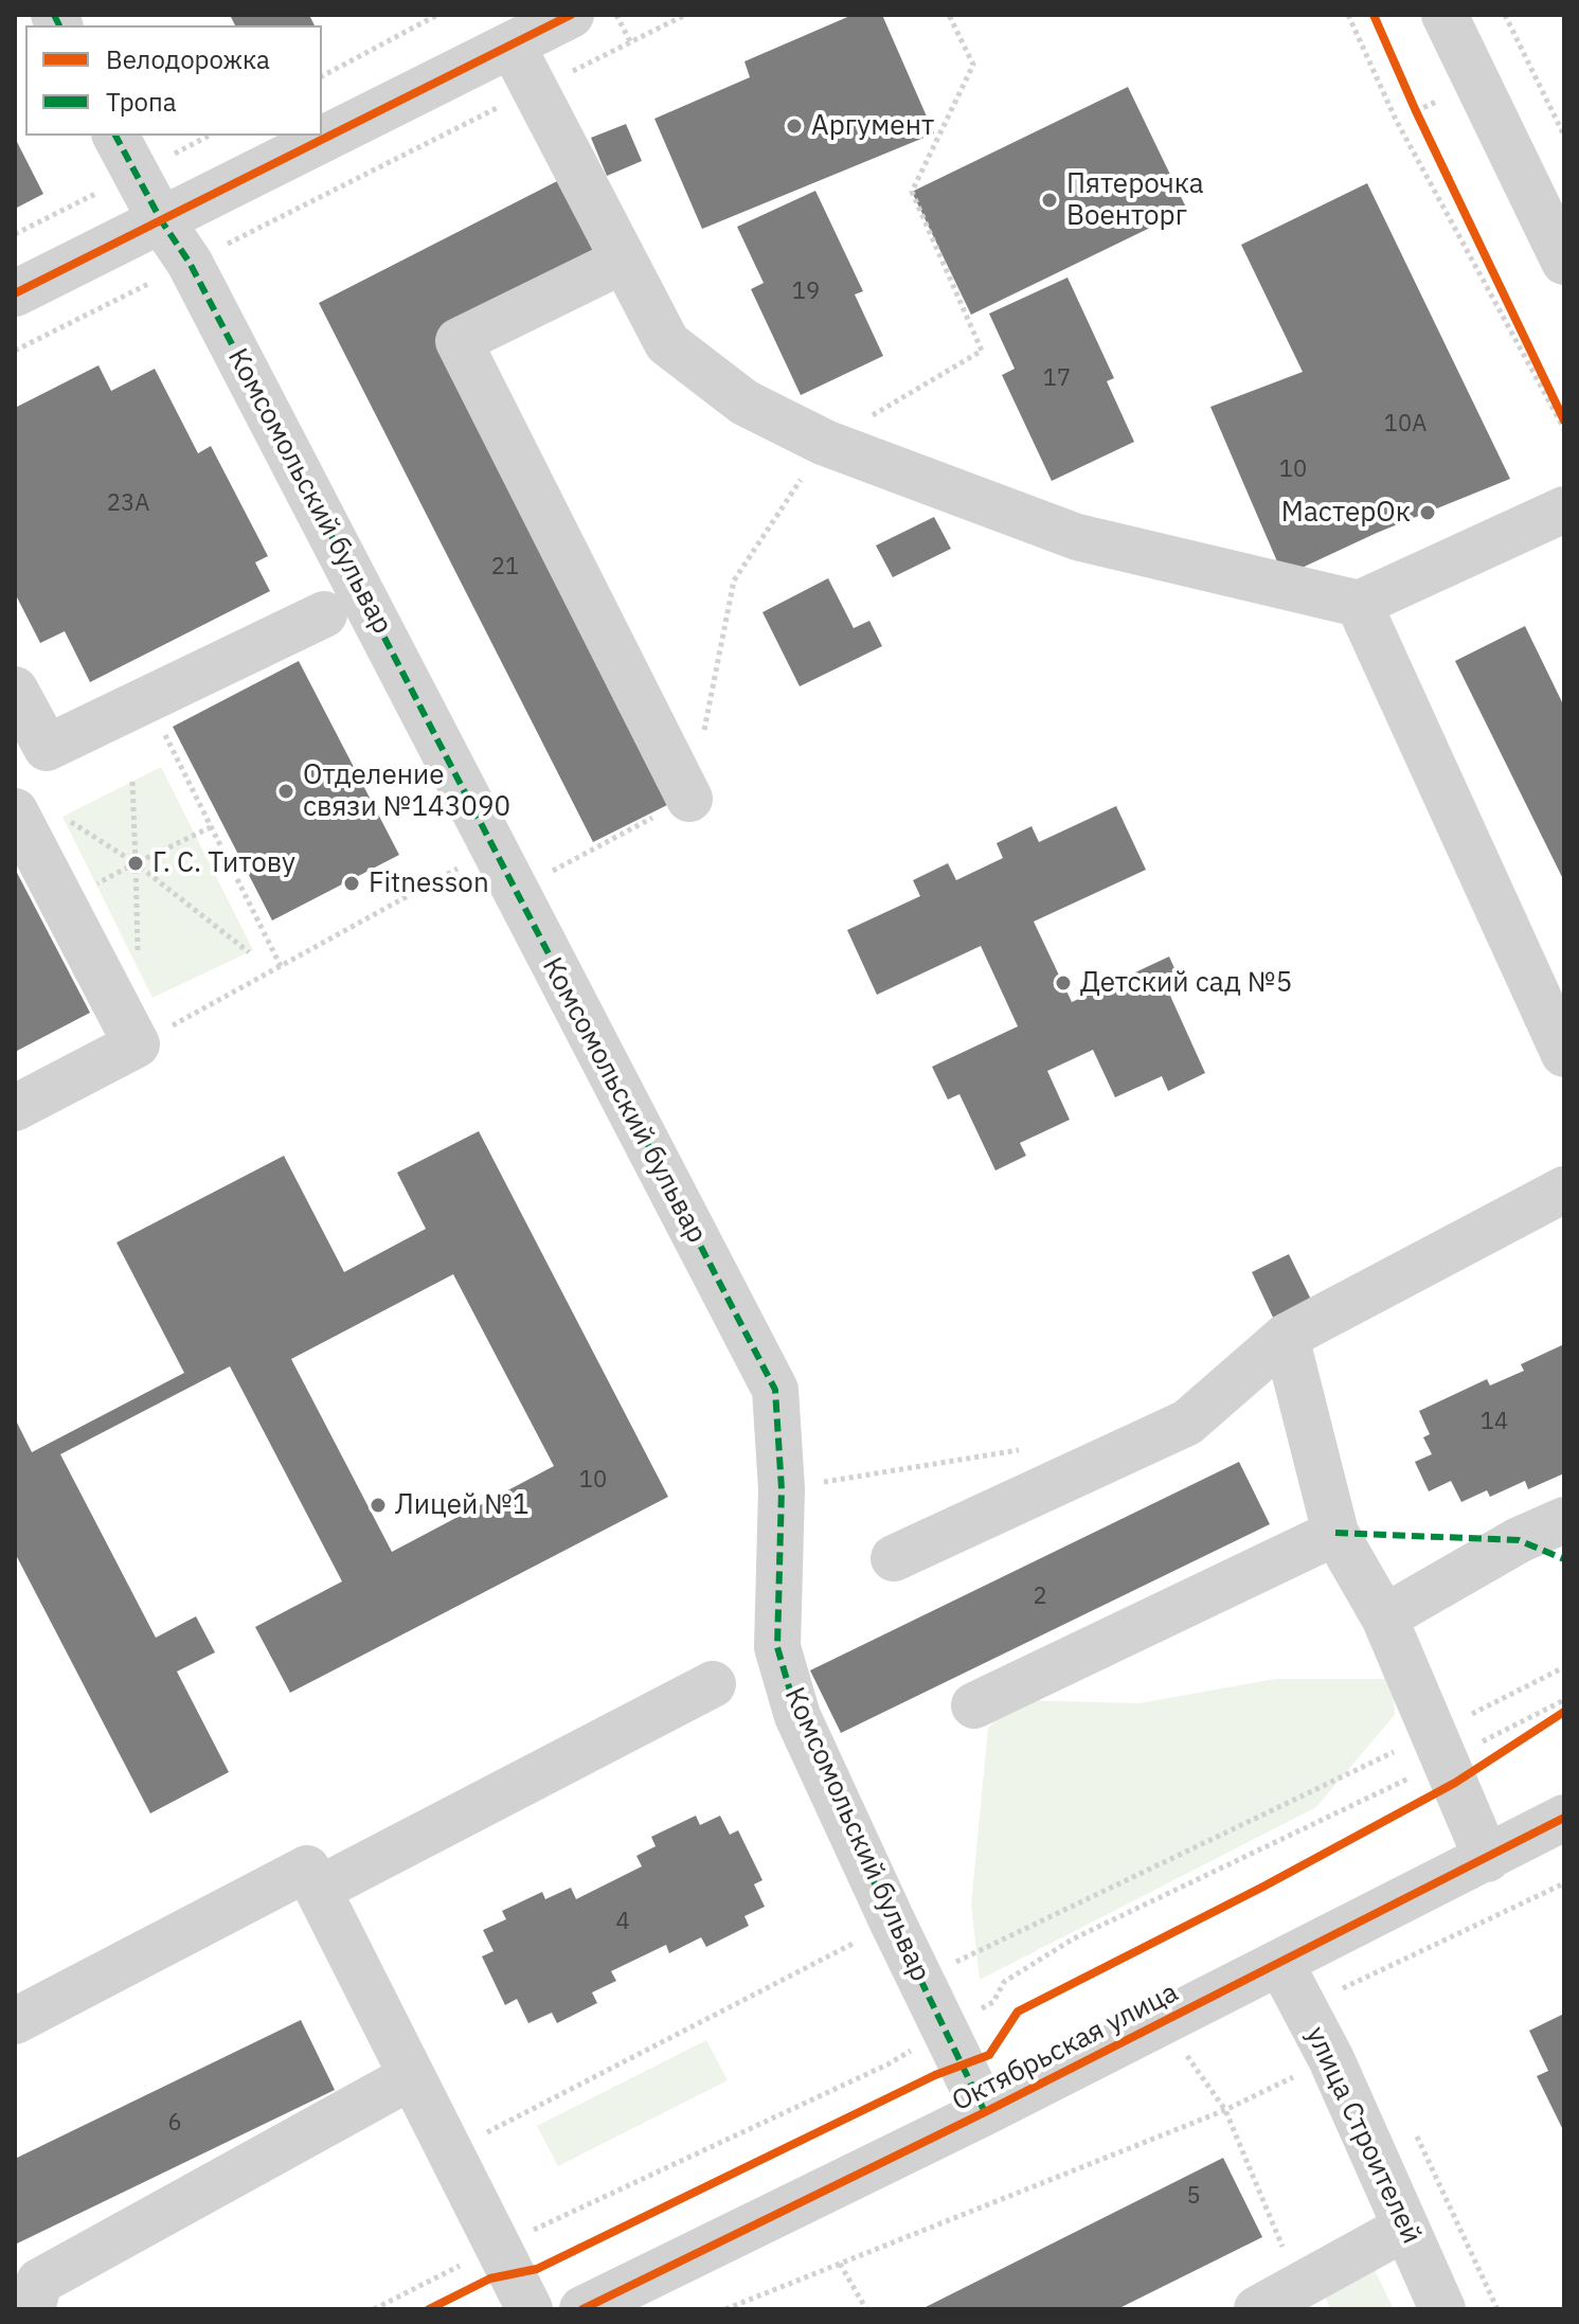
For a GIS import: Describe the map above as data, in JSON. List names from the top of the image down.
{
  "streets": {
    "street": ["Комсомольский бульвар", "Октябрьская улица", "улица Строителей"]
  },
  "crossings": [
    ["Комсомольский бульвар", "Октябрьская улица"],
    ["Октябрьская улица", "улица Строителей"]
  ],
  "places": [
    "Аргумент",
    "Пятерочка Военторг",
    "МастерОк",
    "Отделение связи №143090",
    "Г. С. Титову",
    "Fitnesson",
    "Детский сад №5",
    "Лицей №1"
  ],
  "house_numbers": [
    "19",
    "17",
    "10А",
    "10",
    "23А",
    "21",
    "14",
    "10",
    "2",
    "4",
    "6",
    "5"
  ],
  "legend": ["Велодорожка", "Тропа"]
}
